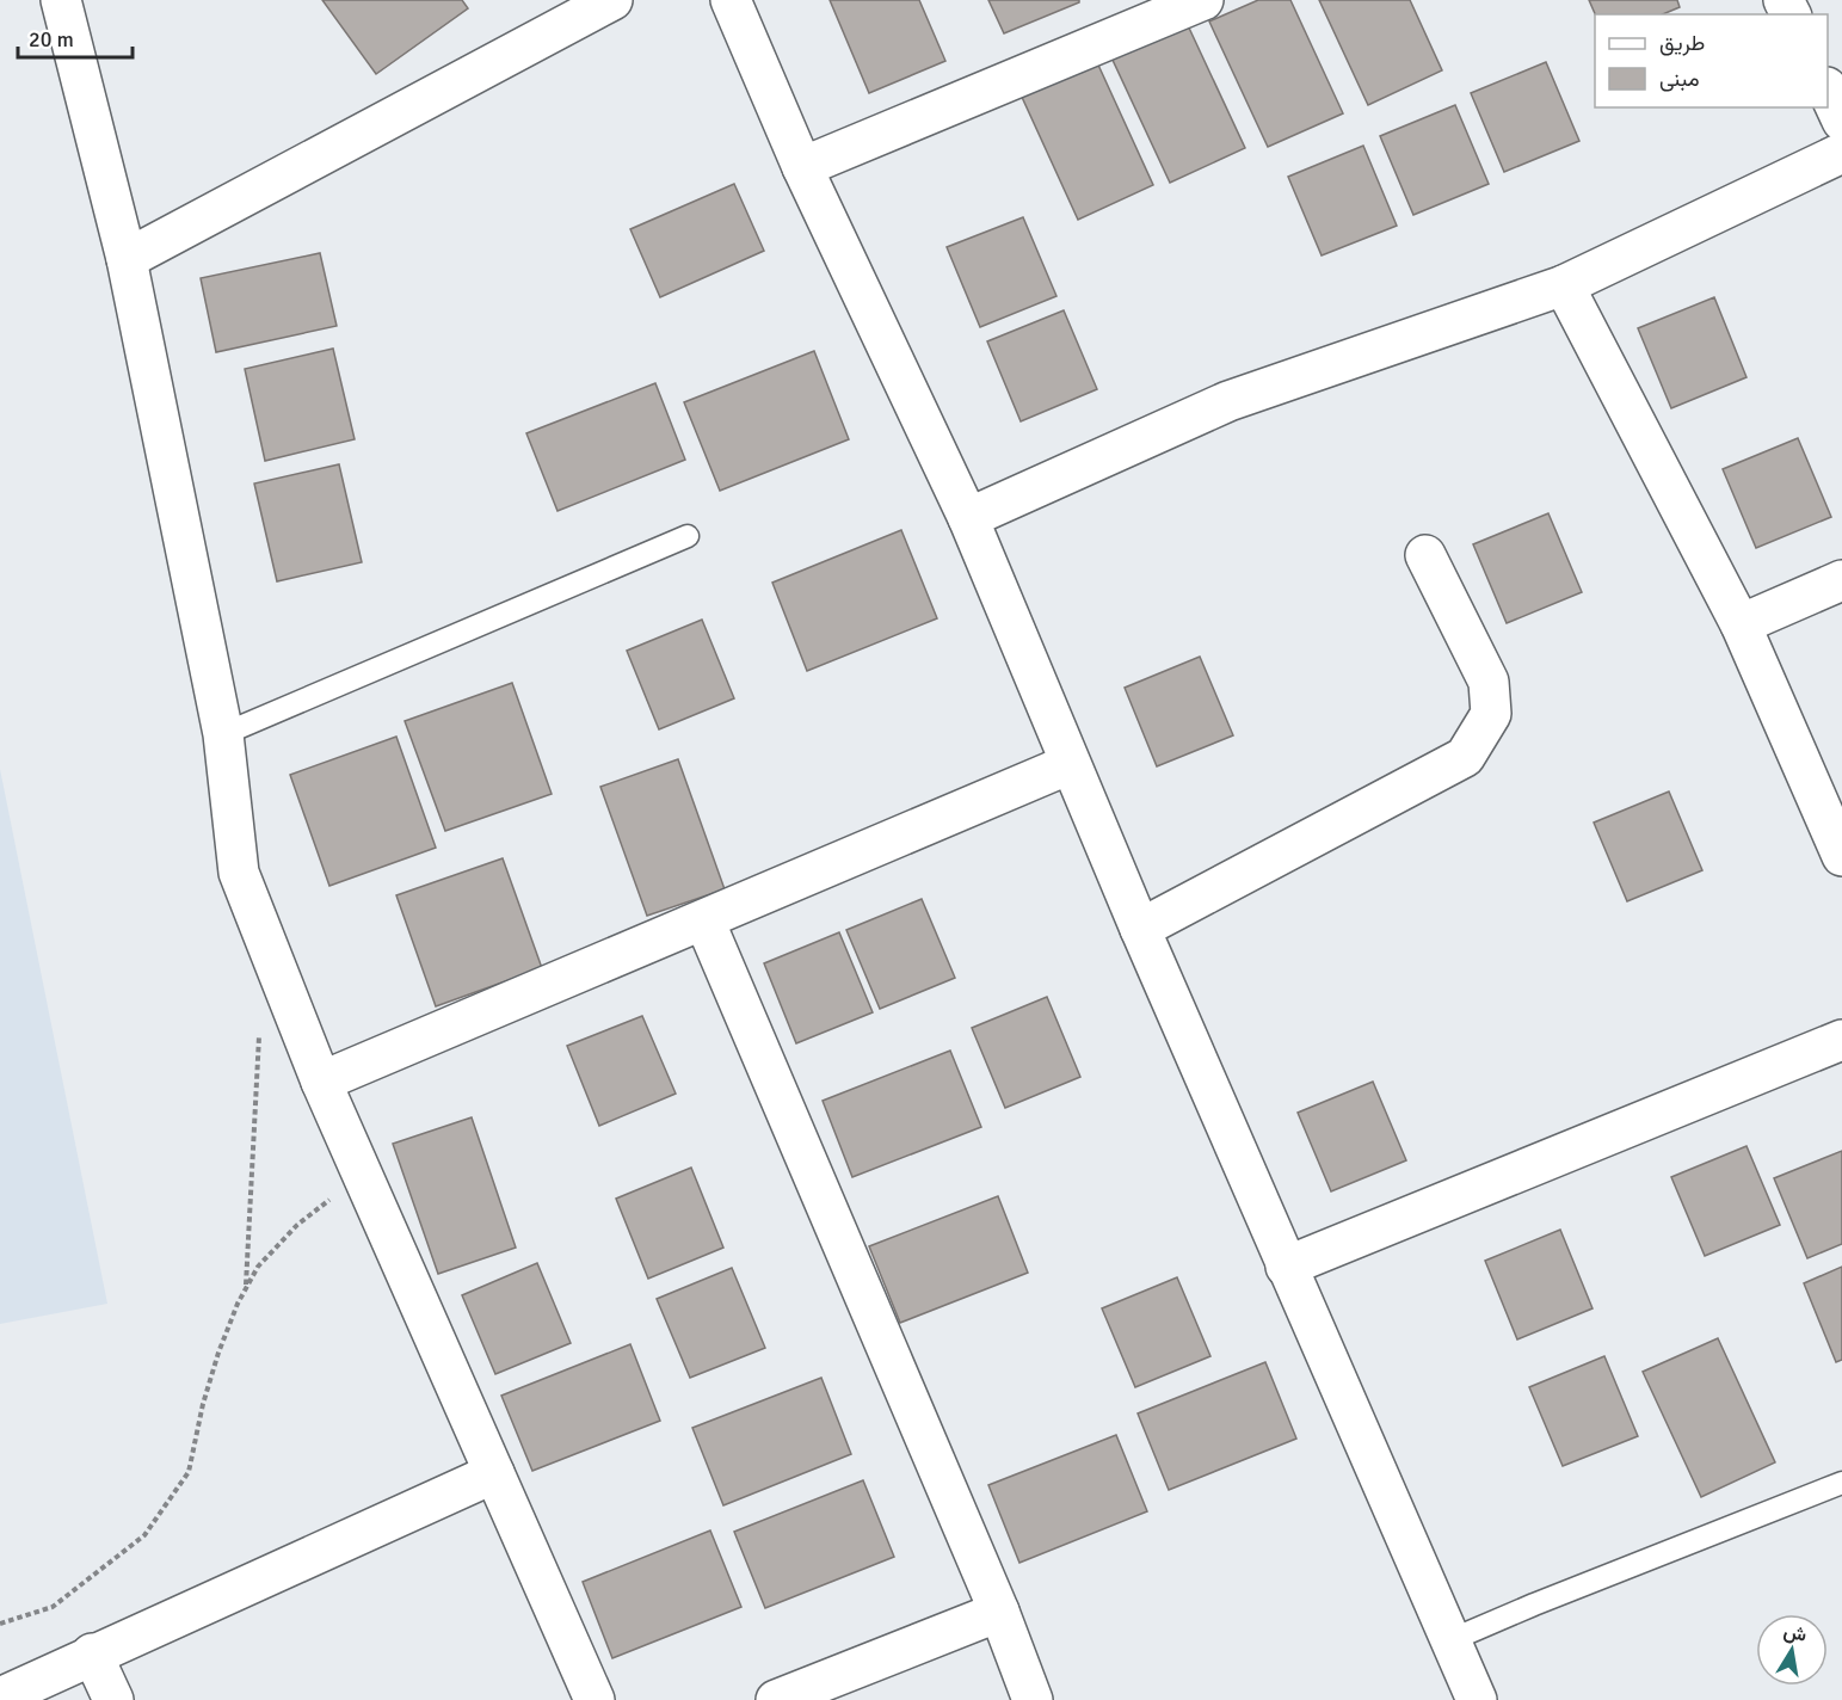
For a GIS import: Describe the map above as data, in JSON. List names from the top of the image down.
{
  "legend": ["طريق", "مبنى"],
  "scale_bar": "20 m",
  "north": "top"
}
